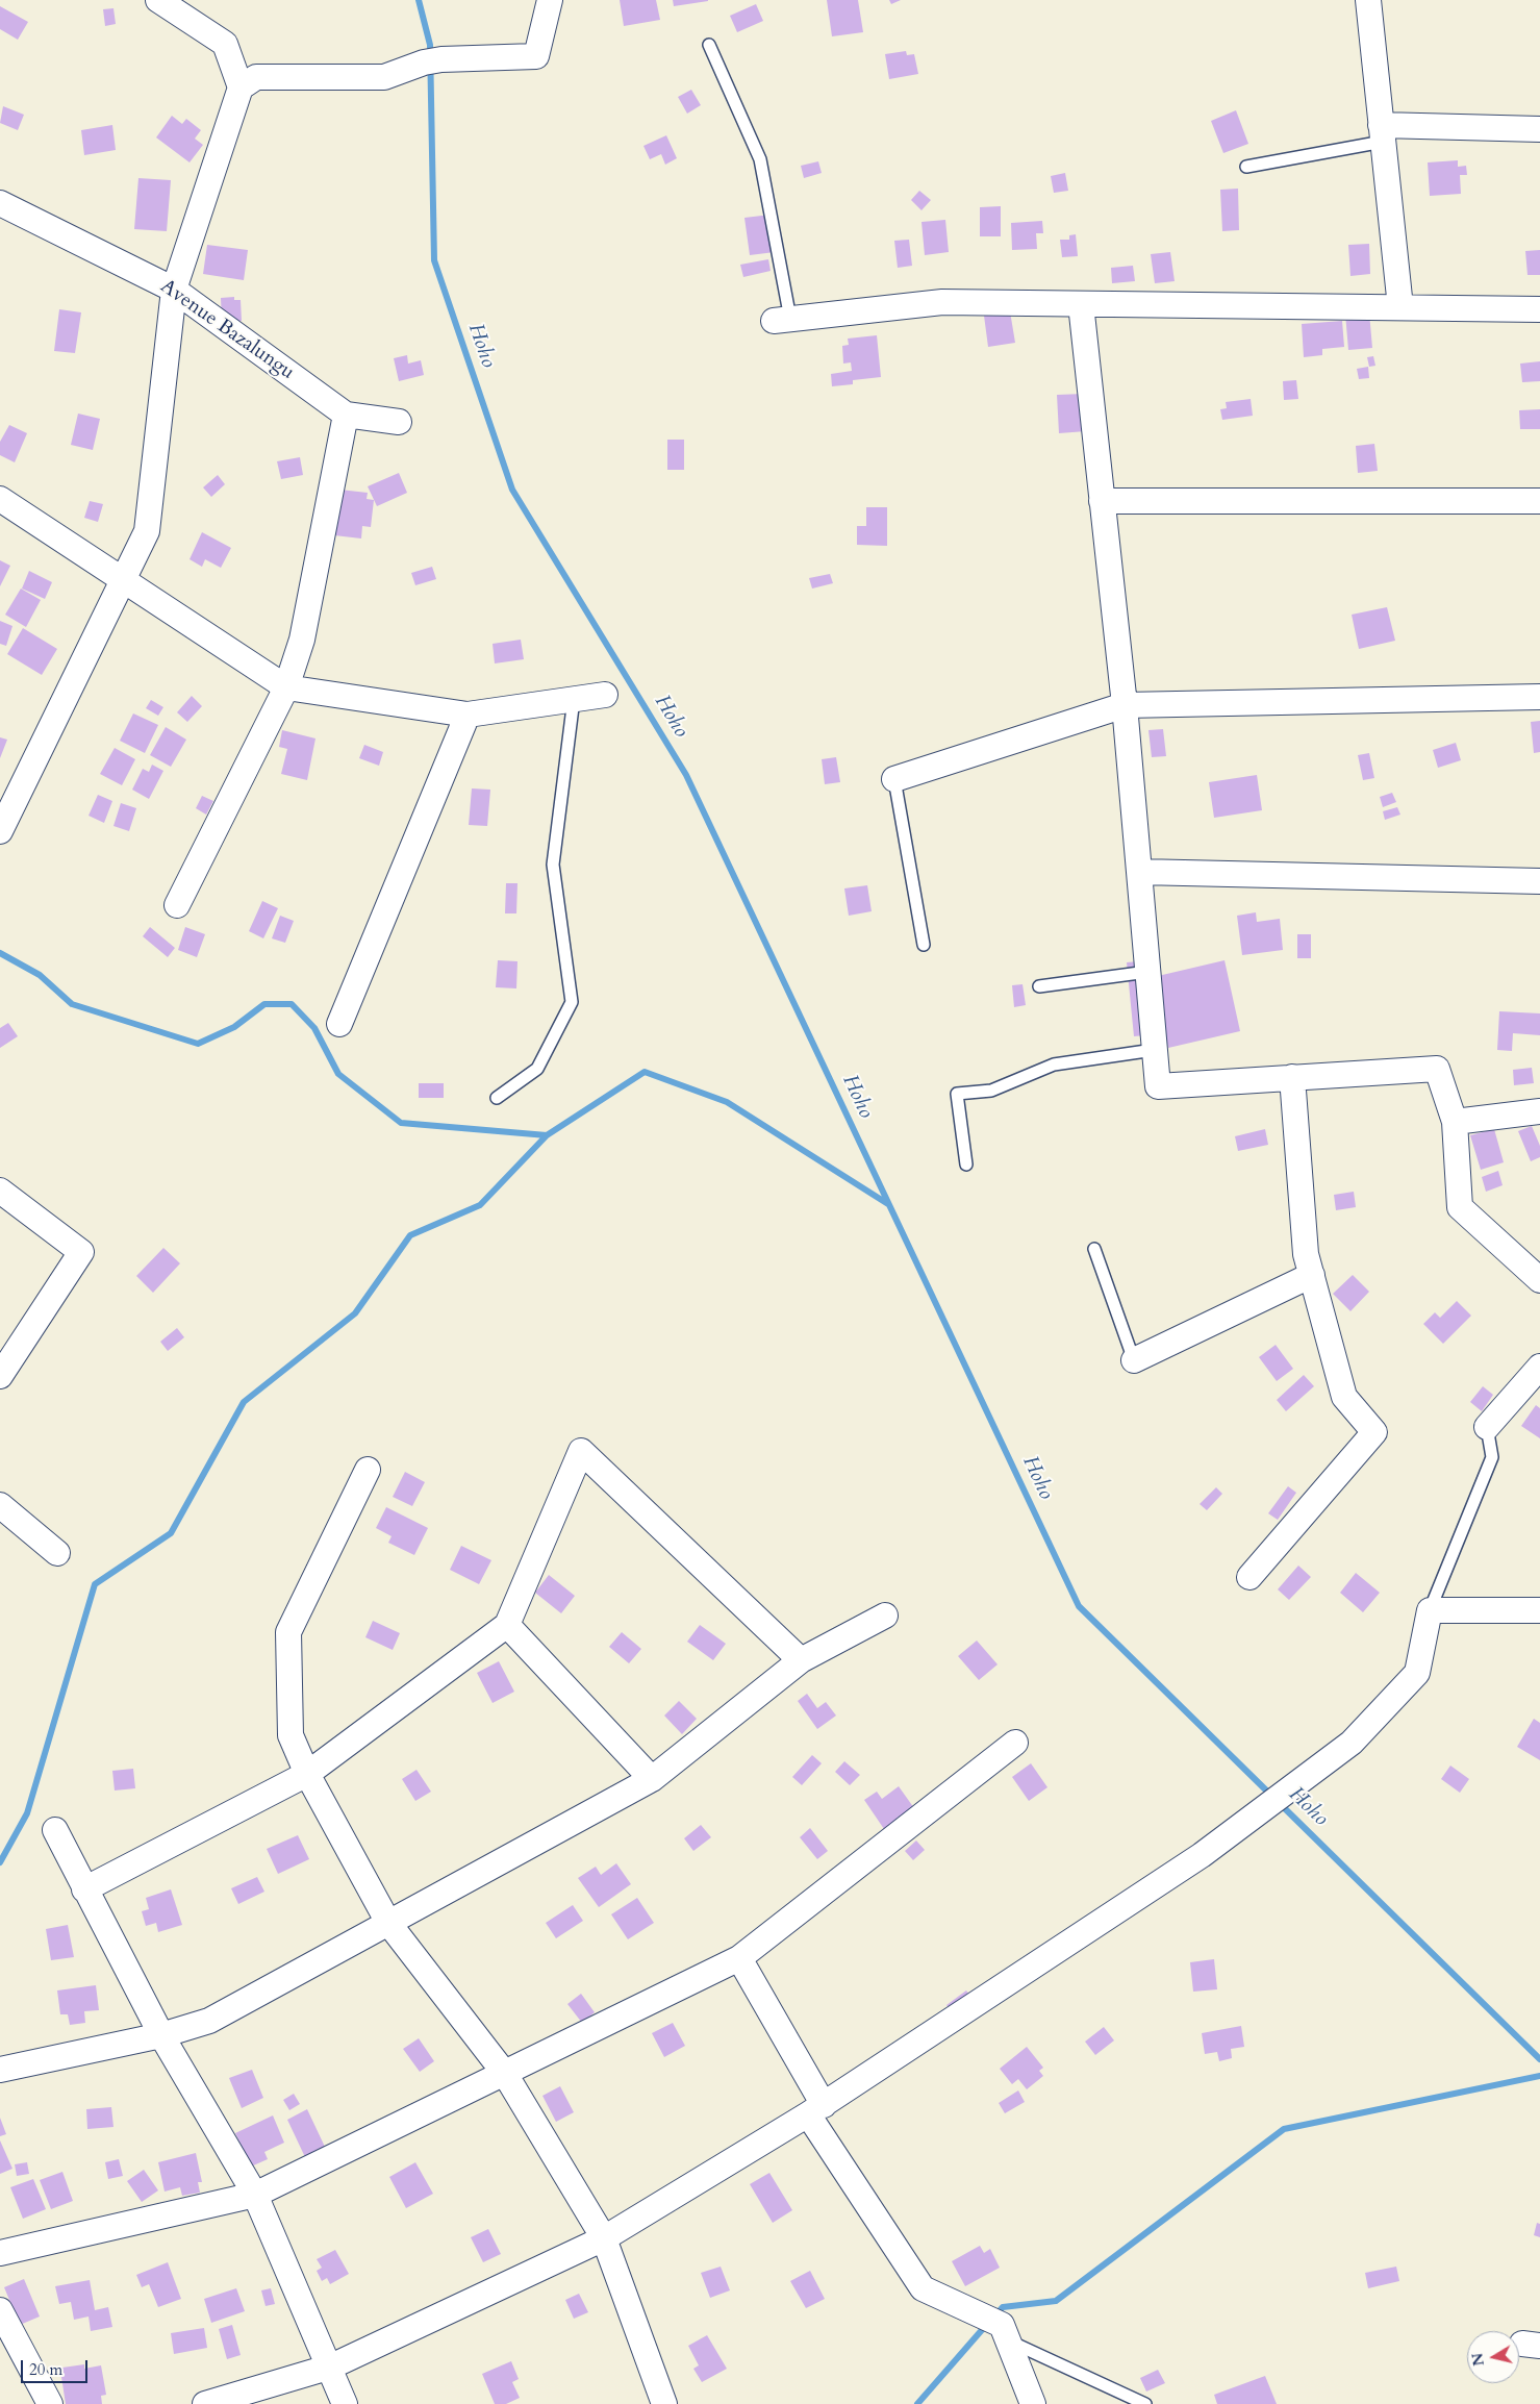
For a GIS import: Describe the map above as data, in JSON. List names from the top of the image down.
{
  "streets": {
    "street": ["Avenue Bazalungu"]
  },
  "water": ["Hoho"],
  "scale_bar": "20 m",
  "north": "left"
}
